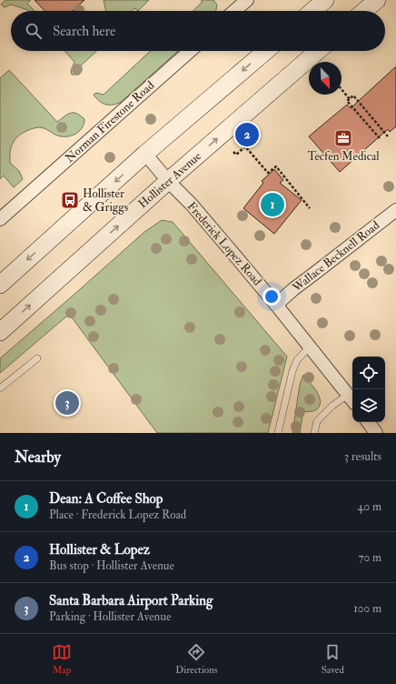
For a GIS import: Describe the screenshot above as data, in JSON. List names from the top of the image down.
{
  "streets": {
    "main road": ["Hollister Avenue"],
    "street": ["Norman Firestone Road", "Frederick Lopez Road", "Wallace Becknell Road"]
  },
  "crossings": [
    ["Hollister Avenue", "Frederick Lopez Road"],
    ["Frederick Lopez Road", "Wallace Becknell Road"]
  ],
  "places": {
    "office": ["Tecfen Medical"],
    "bus stop": ["Hollister & Griggs"]
  },
  "north": "bottom right",
  "page": {
    "search": "Search here",
    "pins": ["2", "1", "3"],
    "heading": ["Nearby", "3 results"],
    "list": [
      {
        "mark": "1",
        "name": "Dean: A Coffee Shop",
        "note": "Place · Frederick Lopez Road",
        "value": "40 m"
      },
      {
        "mark": "2",
        "name": "Hollister & Lopez",
        "note": "Bus stop · Hollister Avenue",
        "value": "70 m"
      },
      {
        "mark": "3",
        "name": "Santa Barbara Airport Parking",
        "note": "Parking · Hollister Avenue",
        "value": "100 m"
      }
    ],
    "nav": ["Map", "Directions", "Saved"]
  }
}
